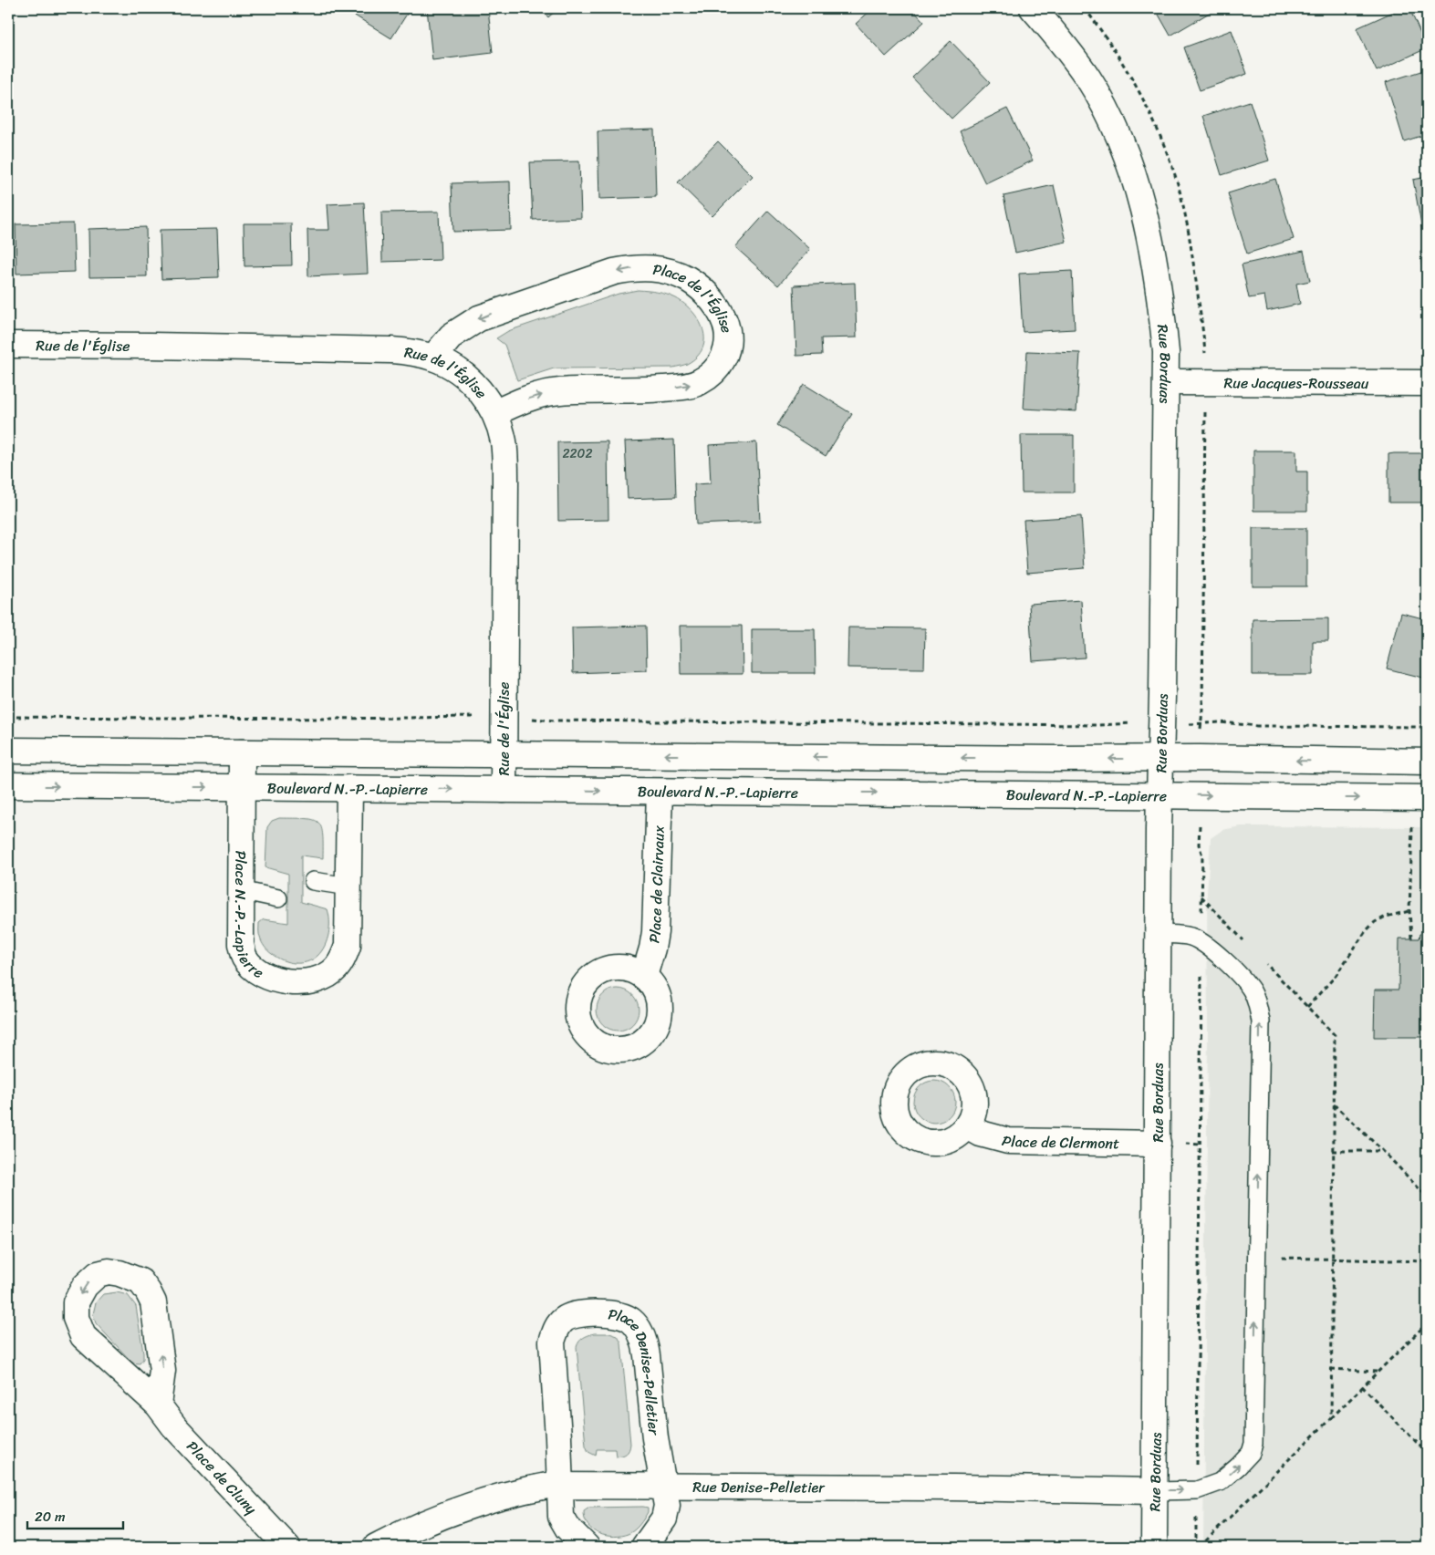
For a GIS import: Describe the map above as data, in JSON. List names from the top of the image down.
{
  "streets": {
    "street": [
      "Place de l'Église",
      "Rue de l'Église",
      "Rue Borduas",
      "Rue Jacques-Rousseau",
      "Boulevard N.-P.-Lapierre",
      "Place de Clairvaux",
      "Place N.-P.-Lapierre",
      "Place de Clermont",
      "Place Denise-Pelletier",
      "Place de Cluny",
      "Rue Denise-Pelletier"
    ]
  },
  "crossings": [
    ["Place de l'Église", "Rue de l'Église"],
    ["Rue de l'Église", "Boulevard N.-P.-Lapierre"],
    ["Rue Borduas", "Rue Jacques-Rousseau"],
    ["Rue Borduas", "Boulevard N.-P.-Lapierre"],
    ["Rue Borduas", "Place de Clermont"],
    ["Rue Borduas", "Rue Denise-Pelletier"],
    ["Boulevard N.-P.-Lapierre", "Place de Clairvaux"],
    ["Boulevard N.-P.-Lapierre", "Place N.-P.-Lapierre"],
    ["Place Denise-Pelletier", "Rue Denise-Pelletier"]
  ],
  "house_numbers": ["2202"],
  "scale_bar": "20 m"
}
